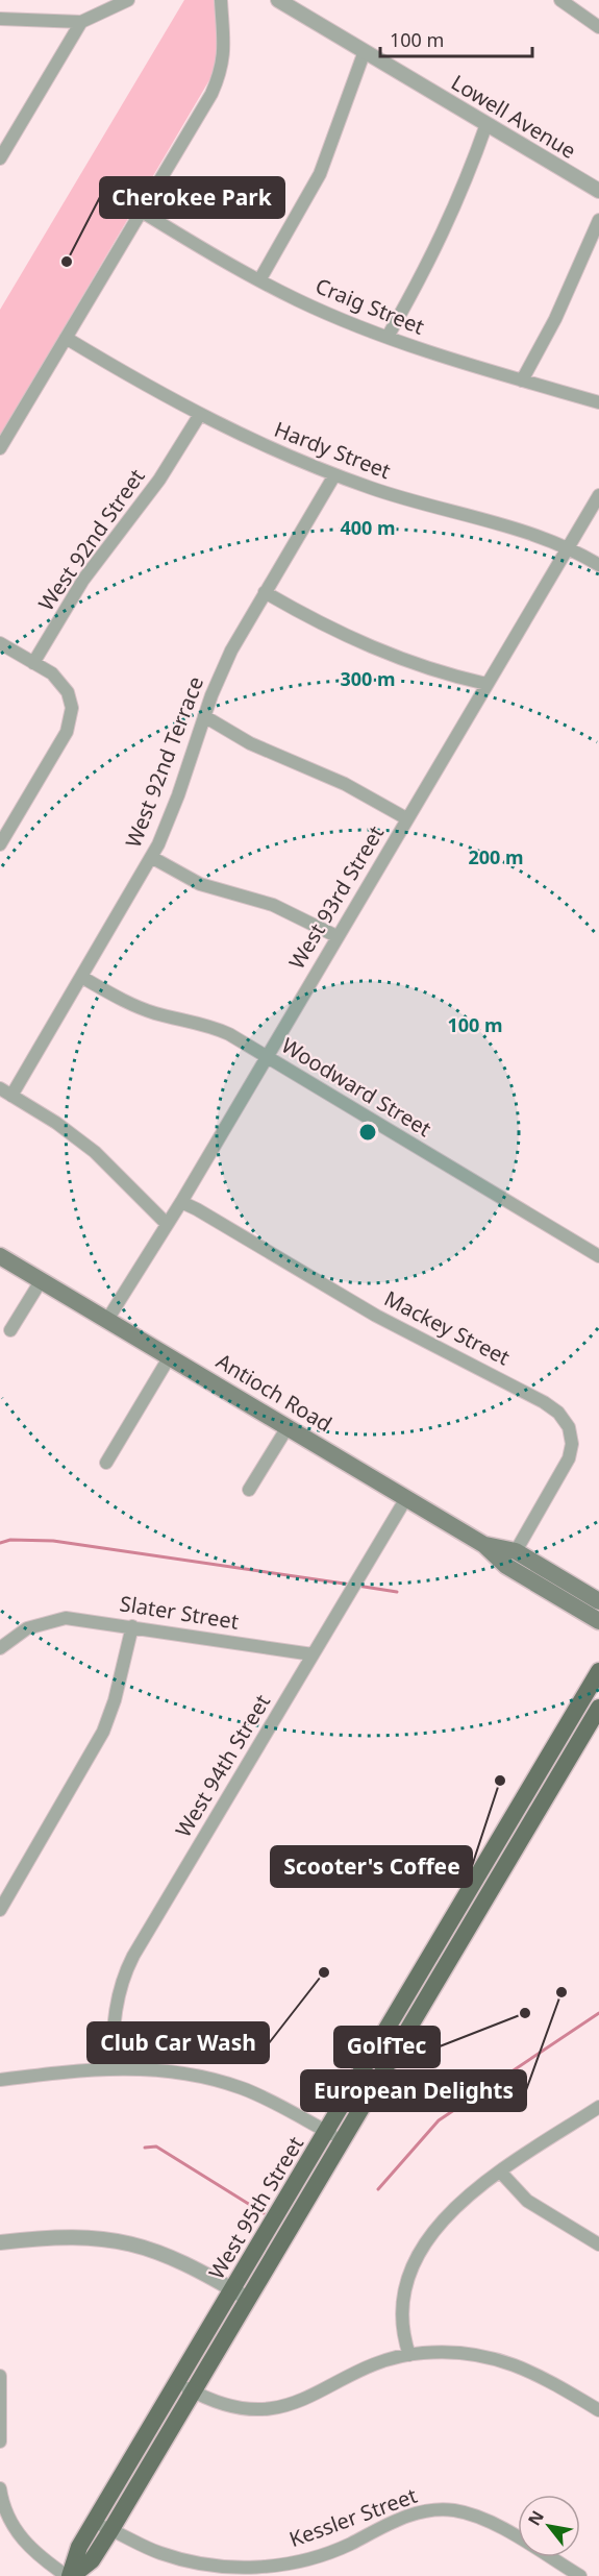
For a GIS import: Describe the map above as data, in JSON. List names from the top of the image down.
{
  "streets": {
    "main road": ["Antioch Road", "West 95th Street"],
    "street": [
      "Lowell Avenue",
      "Craig Street",
      "Hardy Street",
      "West 92nd Street",
      "West 92nd Terrace",
      "West 93rd Street",
      "Woodward Street",
      "Mackey Street",
      "Slater Street",
      "West 94th Street",
      "Kessler Street"
    ]
  },
  "crossings": [
    ["Hardy Street", "West 92nd Street"],
    ["Hardy Street", "West 92nd Terrace"],
    ["Hardy Street", "West 93rd Street"],
    ["West 92nd Terrace", "Woodward Street"],
    ["West 93rd Street", "Woodward Street"],
    ["West 93rd Street", "Mackey Street"],
    ["West 93rd Street", "Antioch Road"],
    ["Mackey Street", "Antioch Road"],
    ["Antioch Road", "West 94th Street"],
    ["Slater Street", "West 94th Street"],
    ["West 95th Street", "Kessler Street"]
  ],
  "places": [
    "Cherokee Park",
    "Scooter's Coffee",
    "Club Car Wash",
    "European Delights",
    "GolfTec"
  ],
  "scale_bar": "100 m",
  "north": "top left",
  "rings": [
    "400 m",
    "300 m",
    "200 m",
    "100 m"
  ]
}
